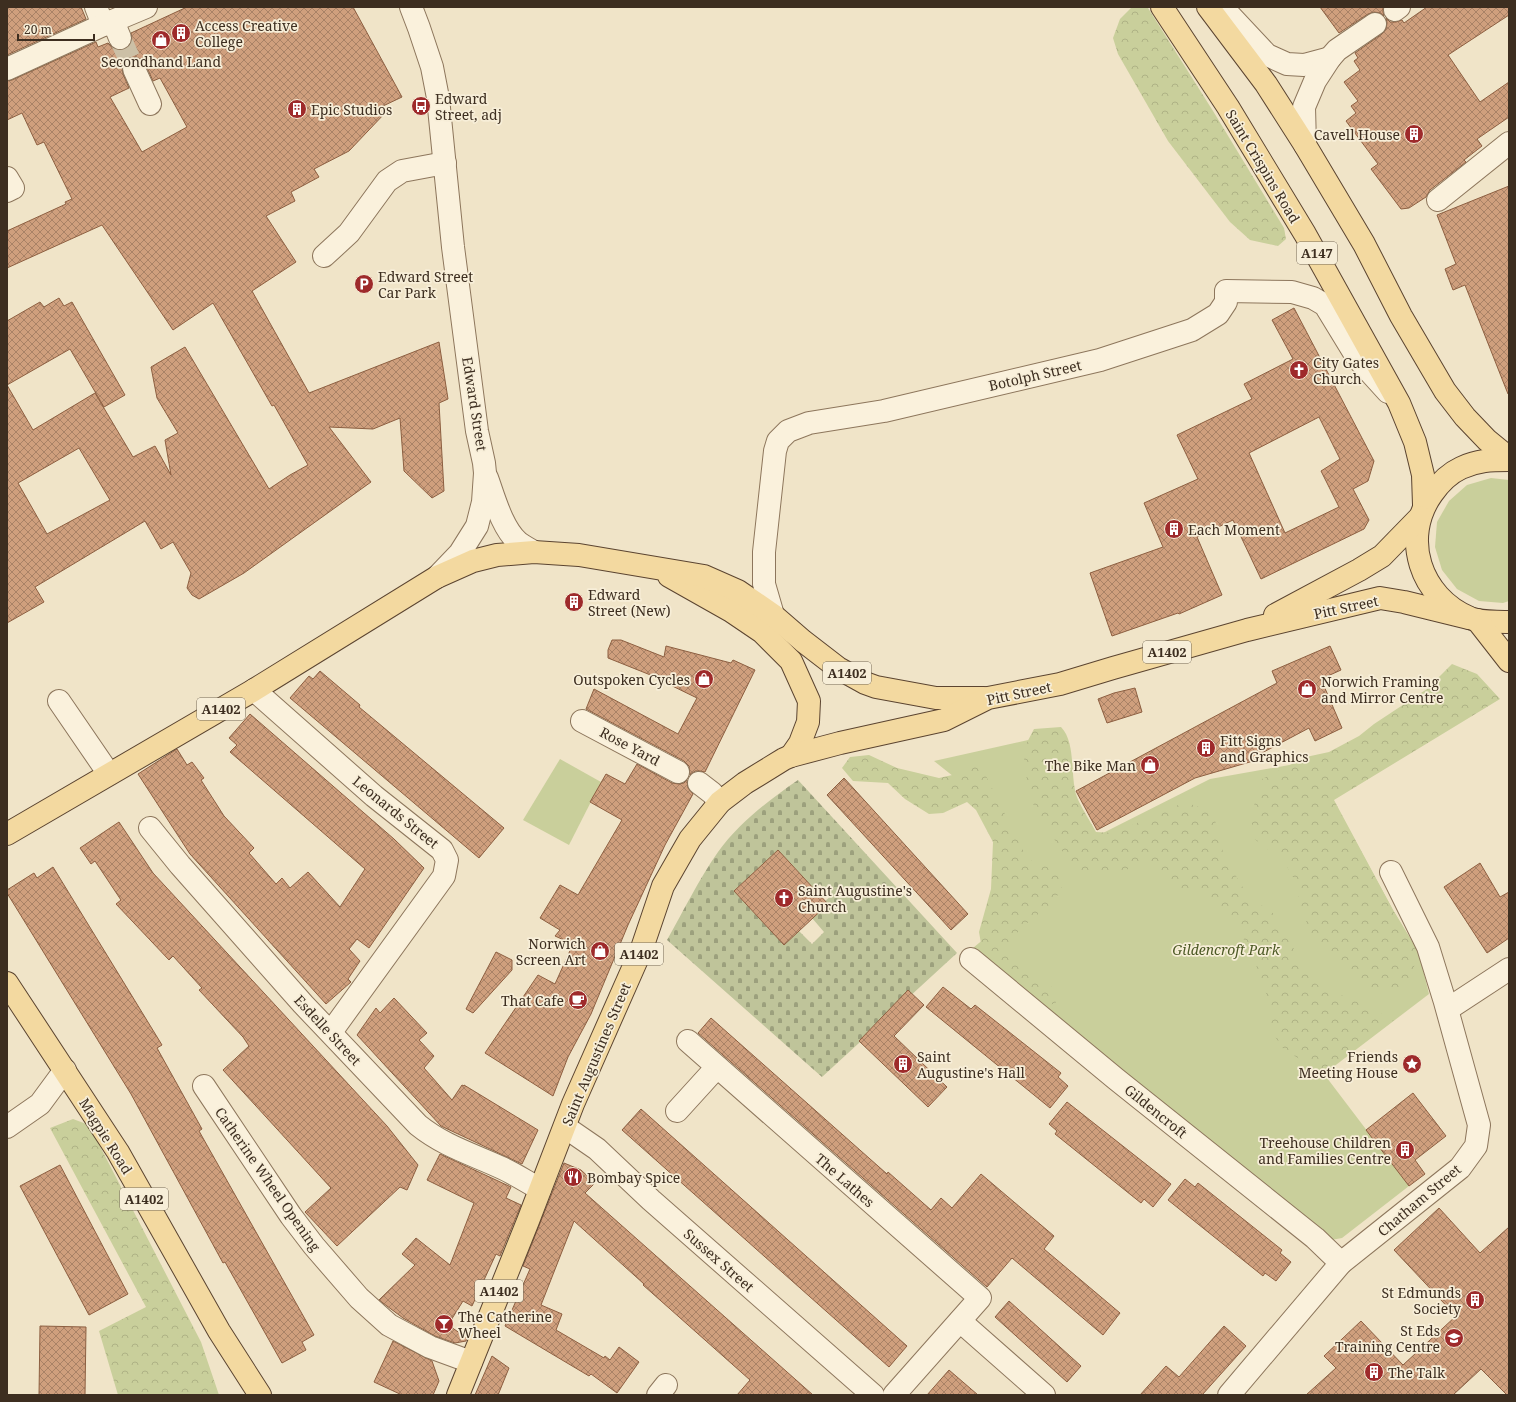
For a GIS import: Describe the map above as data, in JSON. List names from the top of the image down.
{
  "streets": {
    "main road": [
      "Saint Crispins Road",
      "A147",
      "Edward Street",
      "Pitt Street",
      "A1402",
      "Saint Augustines Street",
      "Magpie Road"
    ],
    "street": [
      "Botolph Street",
      "Rose Yard",
      "Leonards Street",
      "Esdelle Street",
      "Gildencroft",
      "Catherine Wheel Opening",
      "The Lathes",
      "Chatham Street",
      "Sussex Street"
    ]
  },
  "crossings": [
    ["Saint Crispins Road", "Botolph Street"],
    ["Saint Crispins Road", "Pitt Street"],
    ["Botolph Street", "A1402"],
    ["Edward Street", "A1402"],
    ["Edward Street", "Leonards Street"],
    ["Pitt Street", "A1402"],
    ["Pitt Street", "Saint Augustines Street"],
    ["A1402", "Saint Augustines Street"],
    ["Leonards Street", "Esdelle Street"],
    ["Esdelle Street", "Saint Augustines Street"],
    ["Saint Augustines Street", "Catherine Wheel Opening"],
    ["Saint Augustines Street", "Sussex Street"],
    ["Gildencroft", "Chatham Street"]
  ],
  "parks": ["Gildencroft Park"],
  "places": {
    "building": [
      "Access Creative College",
      "Epic Studios",
      "Cavell House",
      "Each Moment",
      "Edward Street (New)",
      "Fitt Signs and Graphics",
      "Saint Augustine's Hall",
      "Treehouse Children and Families Centre",
      "St Edmunds Society",
      "The Talk"
    ],
    "shop": [
      "Secondhand Land",
      "Outspoken Cycles",
      "Norwich Framing and Mirror Centre",
      "The Bike Man",
      "Norwich Screen Art"
    ],
    "bus stop": ["Edward Street, adj"],
    "parking": ["Edward Street Car Park"],
    "church": ["City Gates Church", "Saint Augustine's Church"],
    "cafe": ["That Cafe"],
    "place": ["Friends Meeting House"],
    "restaurant": ["Bombay Spice"],
    "bar": ["The Catherine Wheel"],
    "school or university": ["St Eds Training Centre"]
  },
  "scale_bar": "20 m"
}
